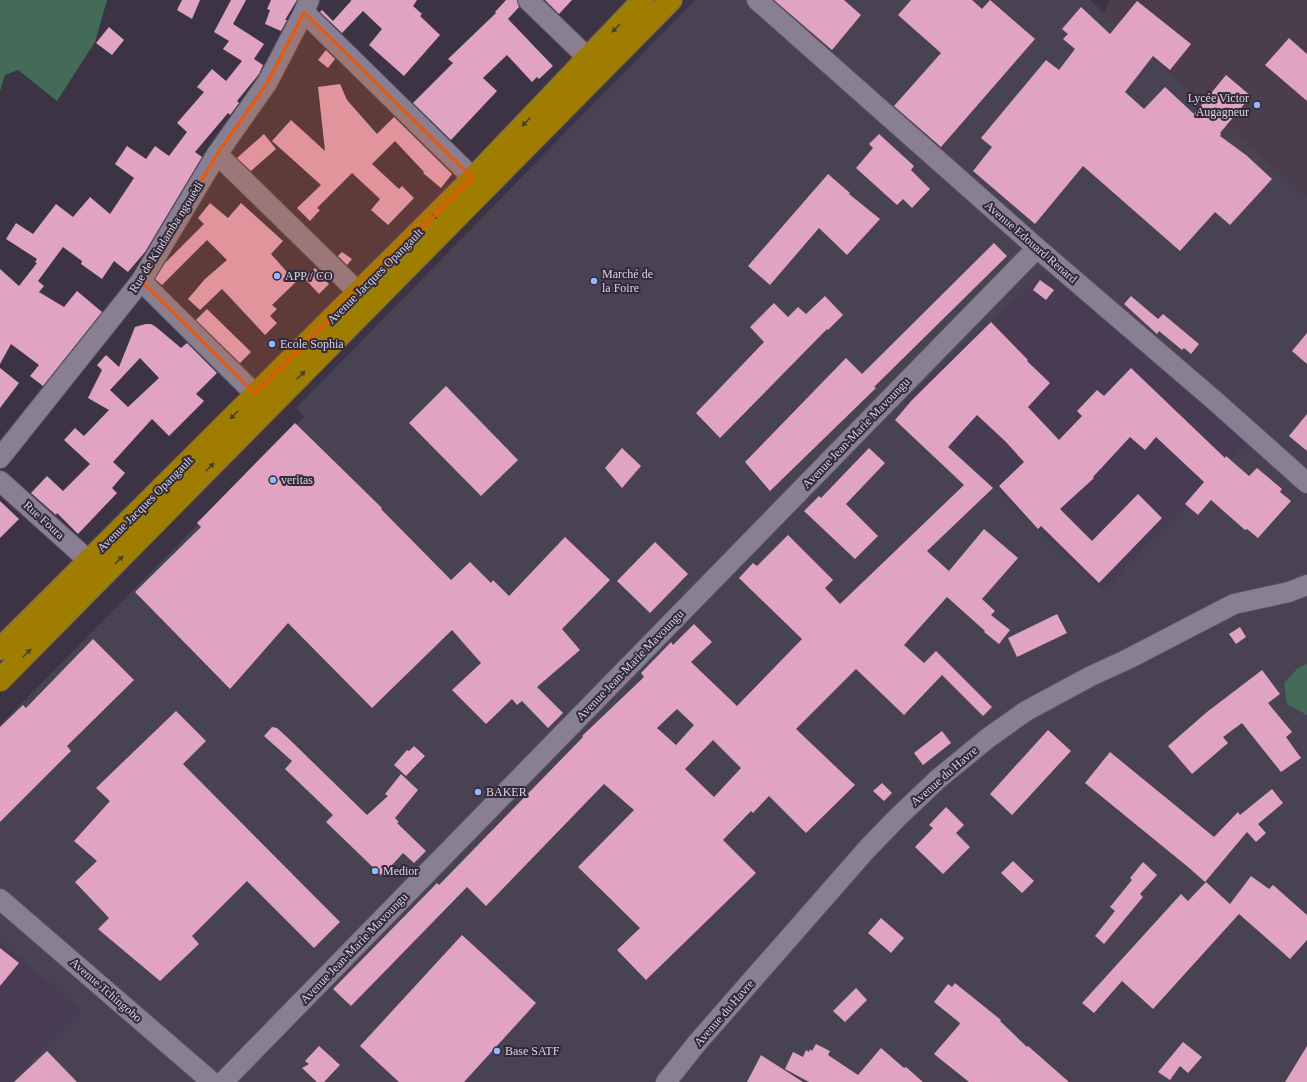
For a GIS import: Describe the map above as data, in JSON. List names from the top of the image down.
{
  "streets": {
    "highway": ["Avenue Jacques Opangault"],
    "street": [
      "Rue de Kindamba ngouédi",
      "Avenue Edouard Renard",
      "Avenue Jean-Marie Mavoungu",
      "Rue Foura",
      "Avenue du Havre",
      "Avenue Tchingobo"
    ]
  },
  "crossings": [
    ["Avenue Edouard Renard", "Avenue Jean-Marie Mavoungu"],
    ["Avenue Jacques Opangault", "Rue Foura"]
  ],
  "places": [
    "Lycée Victor Augagneur",
    "APP / CO",
    "Marché de la Foire",
    "Ecole Sophia",
    "veritas",
    "BAKER",
    "Medior",
    "Base SATF"
  ]
}
